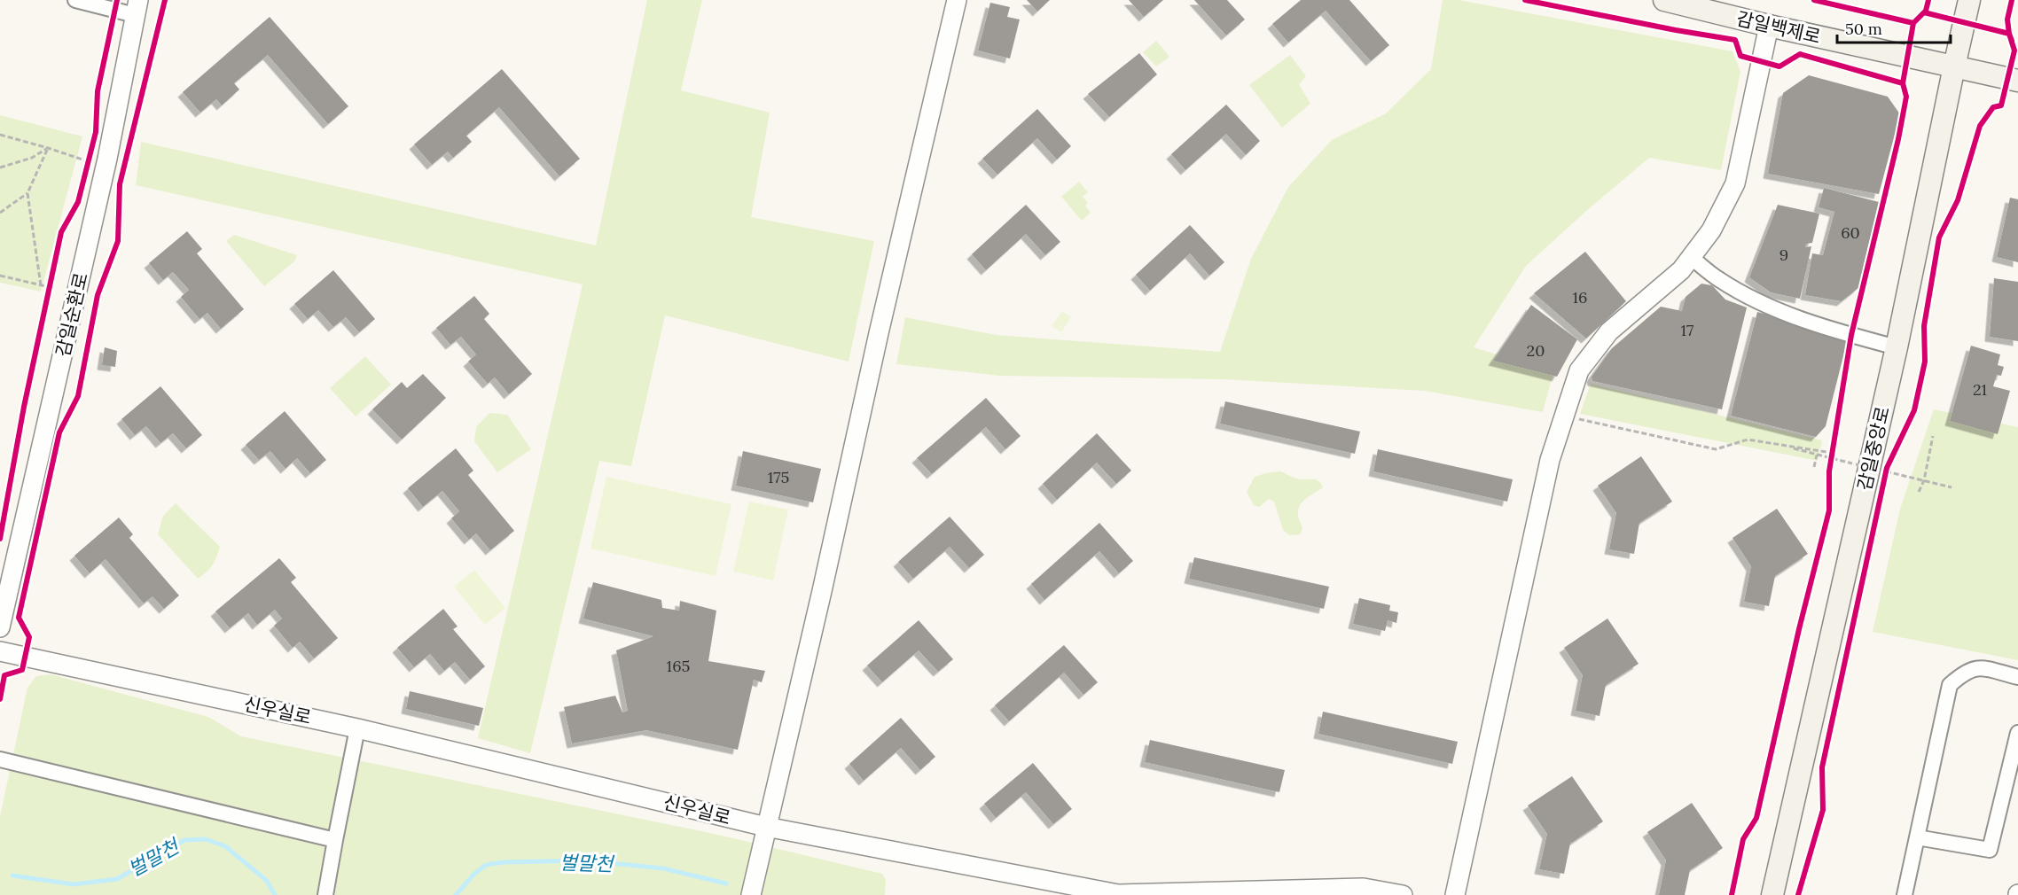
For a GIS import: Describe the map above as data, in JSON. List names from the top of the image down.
{
  "streets": {
    "main road": ["감일백제로", "감일중앙로"],
    "street": ["감일순환로", "신우실로"]
  },
  "crossings": [
    ["감일백제로", "감일중앙로"]
  ],
  "water": ["벌말천"],
  "house_numbers": [
    "60",
    "9",
    "16",
    "17",
    "20",
    "21",
    "175",
    "165"
  ],
  "scale_bar": "50 m"
}
